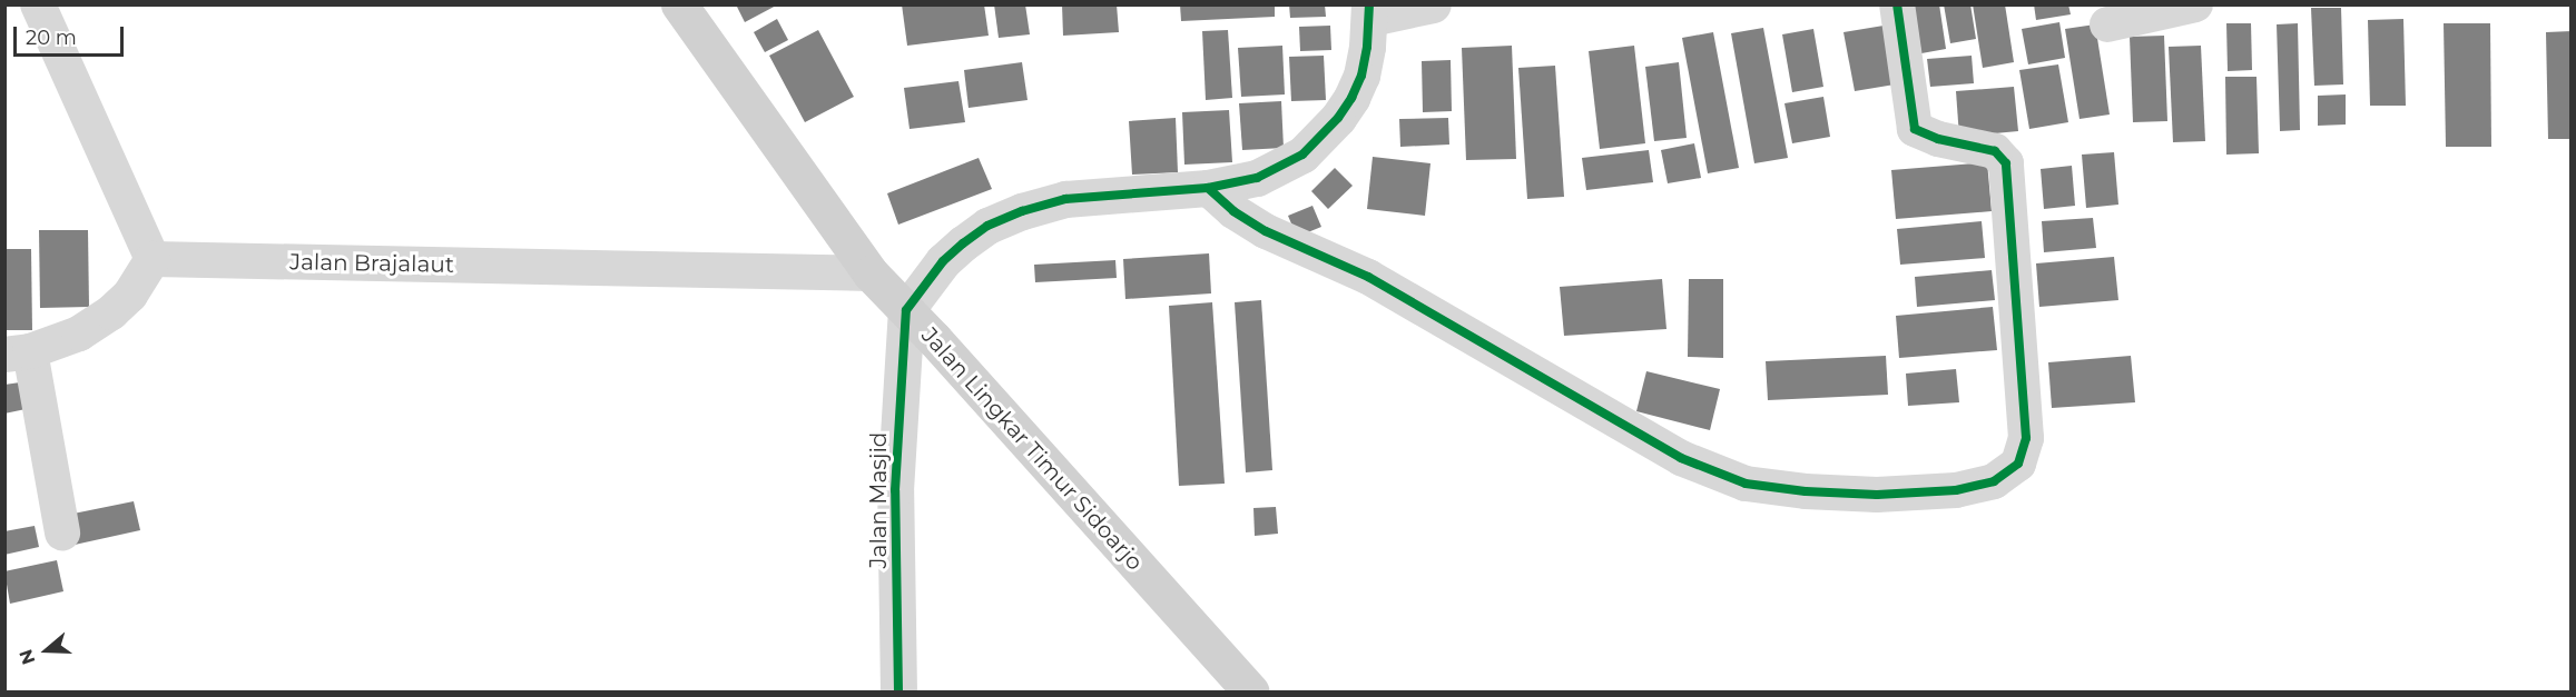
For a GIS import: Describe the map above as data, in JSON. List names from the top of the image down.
{
  "streets": {
    "main road": ["Jalan Lingkar Timur Sidoarjo"],
    "street": ["Jalan Brajalaut", "Jalan Masjid"]
  },
  "crossings": [
    ["Jalan Brajalaut", "Jalan Lingkar Timur Sidoarjo"],
    ["Jalan Lingkar Timur Sidoarjo", "Jalan Masjid"]
  ],
  "scale_bar": "20 m",
  "north": "left"
}
